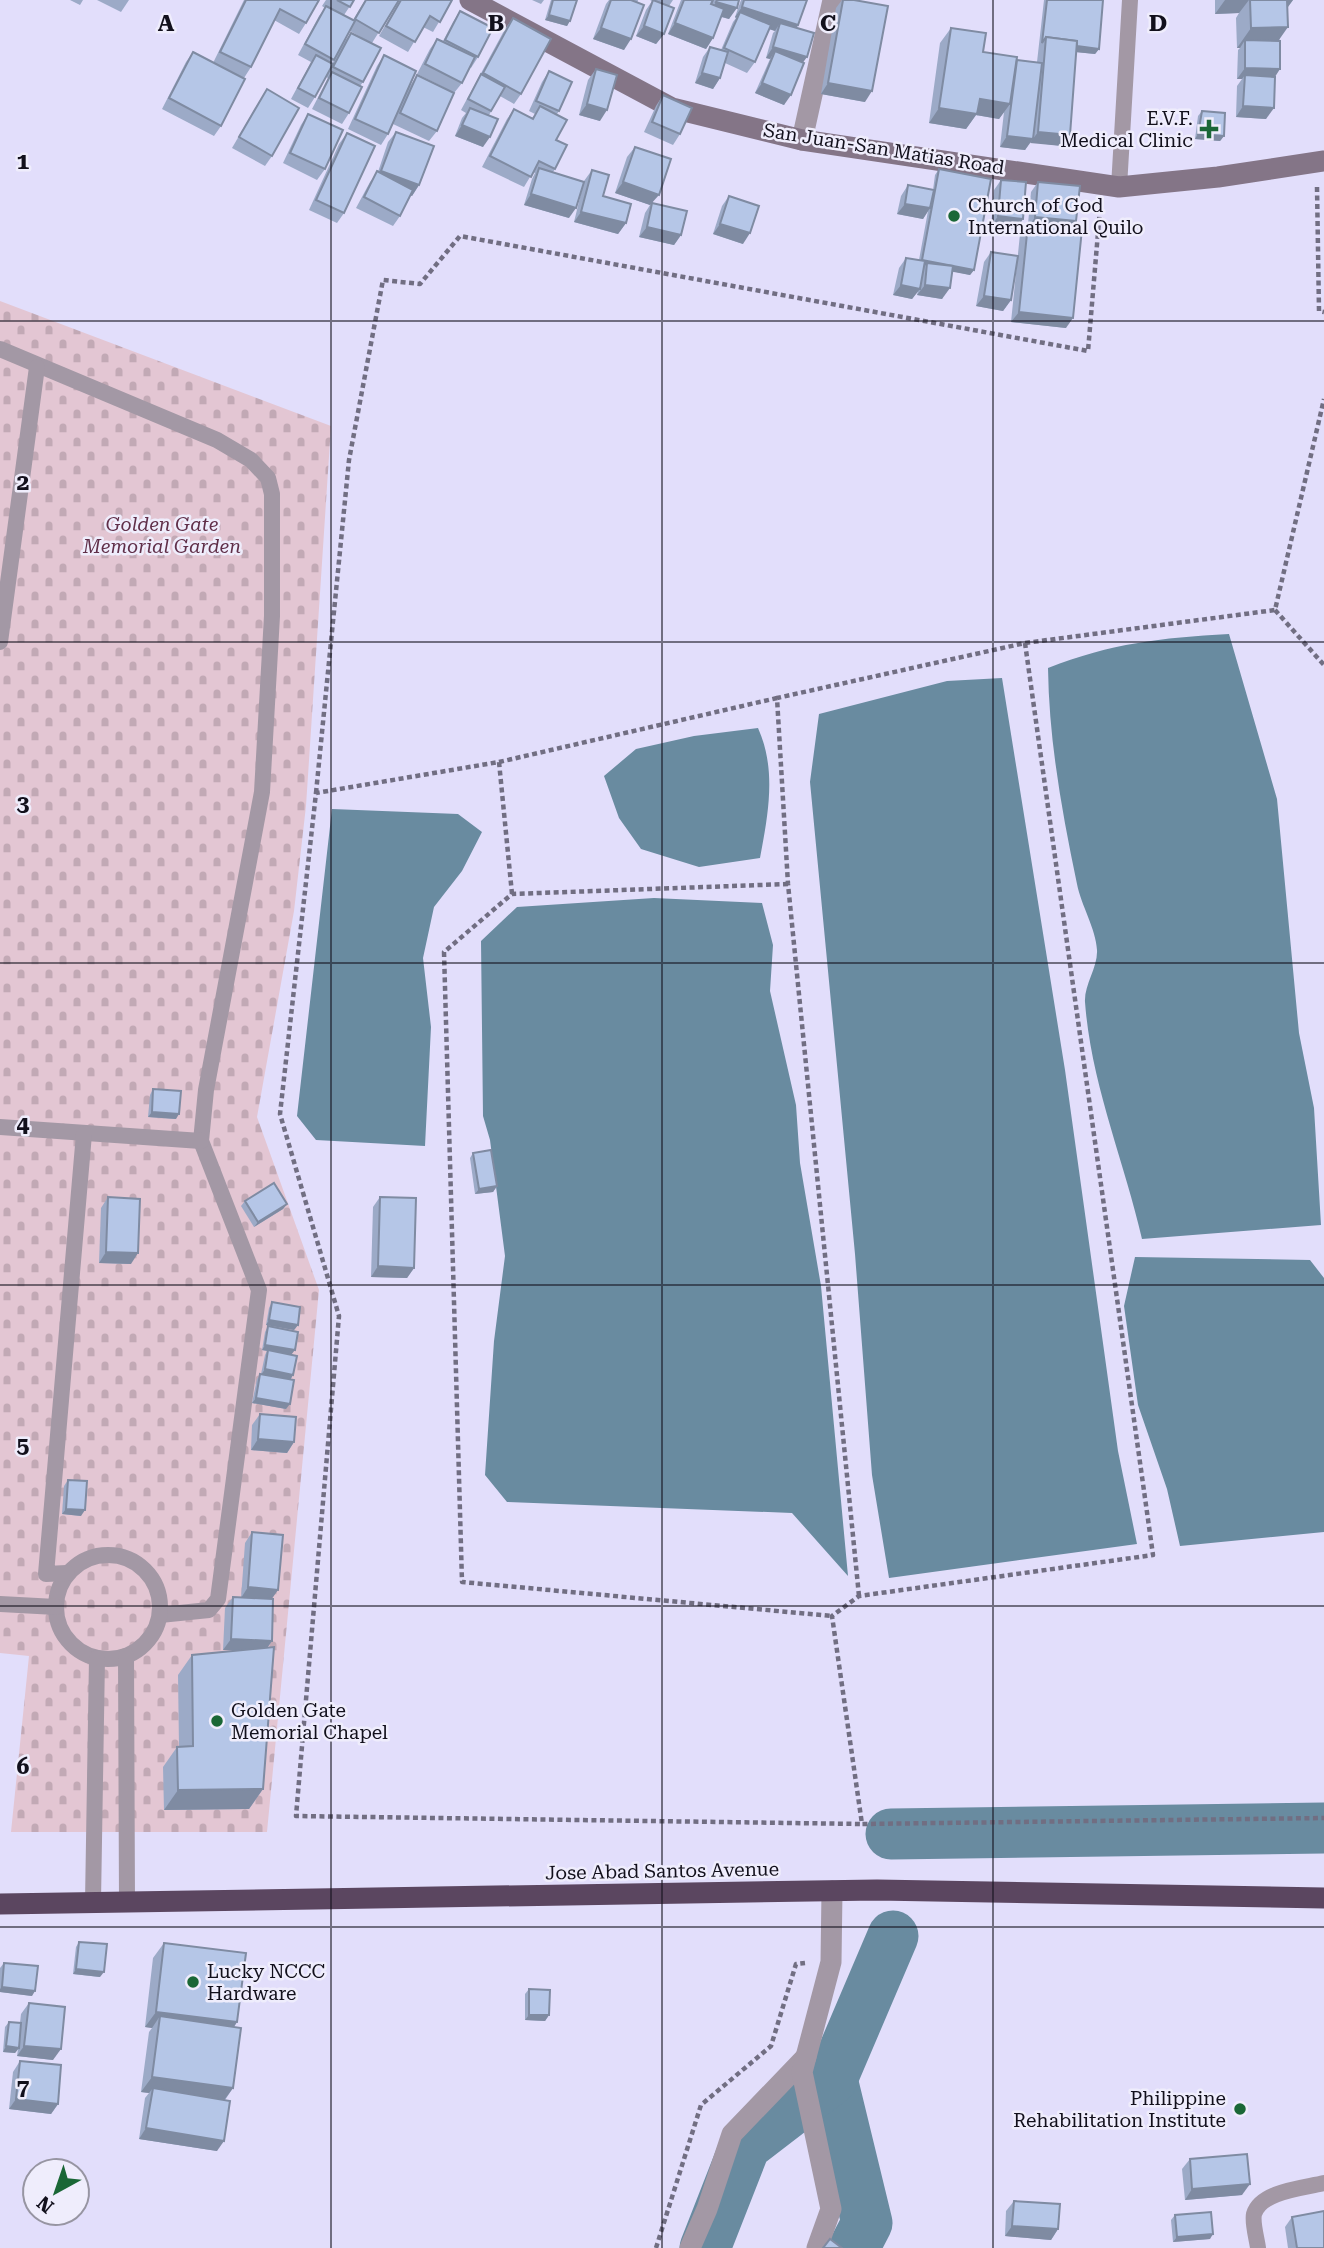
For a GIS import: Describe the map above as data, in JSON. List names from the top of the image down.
{
  "streets": {
    "highway": ["Jose Abad Santos Avenue"],
    "street": ["San Juan-San Matias Road"]
  },
  "parks": ["Golden Gate Memorial Garden"],
  "places": {
    "health": ["E.V.F. Medical Clinic"],
    "other": [
      "Church of God International Quilo",
      "Golden Gate Memorial Chapel",
      "Lucky NCCC Hardware",
      "Philippine Rehabilitation Institute"
    ]
  },
  "north": "bottom left",
  "grid": {
    "columns": [
      "A",
      "B",
      "C",
      "D"
    ],
    "rows": [
      "1",
      "2",
      "3",
      "4",
      "5",
      "6",
      "7"
    ]
  }
}
